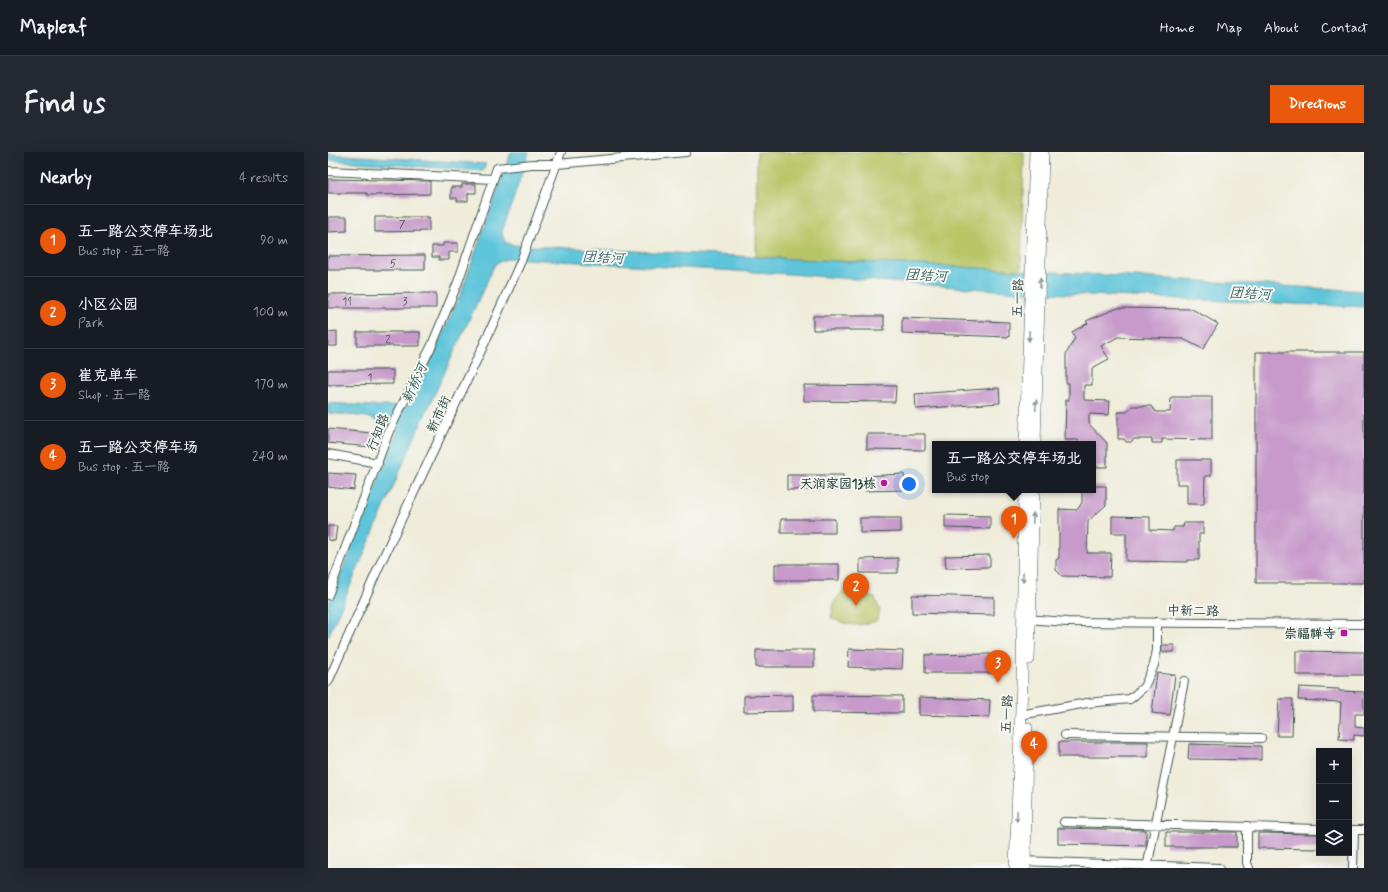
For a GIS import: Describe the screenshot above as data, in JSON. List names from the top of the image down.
{
  "streets": {
    "main road": ["五一路"],
    "street": ["新市街", "行知路", "中新二路"]
  },
  "crossings": [
    ["五一路", "中新二路"],
    ["新市街", "行知路"]
  ],
  "water": ["团结河", "新桥河"],
  "places": {
    "other": ["天润家园13栋"],
    "transit": ["崇福禅寺"]
  },
  "house_numbers": [
    "7",
    "5",
    "11",
    "3",
    "2",
    "1"
  ],
  "page": {
    "header": "Mapleaf",
    "nav": [
      "Home",
      "Map",
      "About",
      "Contact"
    ],
    "buttons": "Directions",
    "title": "Find us",
    "heading": ["Nearby", "4 results"],
    "list": [
      {
        "mark": "1",
        "name": "五一路公交停车场北",
        "note": "Bus stop · 五一路",
        "value": "90 m"
      },
      {
        "mark": "2",
        "name": "小区公园",
        "note": "Park",
        "value": "100 m"
      },
      {
        "mark": "3",
        "name": "崔克单车",
        "note": "Shop · 五一路",
        "value": "170 m"
      },
      {
        "mark": "4",
        "name": "五一路公交停车场",
        "note": "Bus stop · 五一路",
        "value": "240 m"
      }
    ],
    "popup": ["五一路公交停车场北", "Bus stop"],
    "pins": [
      "1",
      "2",
      "3",
      "4"
    ],
    "map_buttons": ["+", "−"]
  }
}
